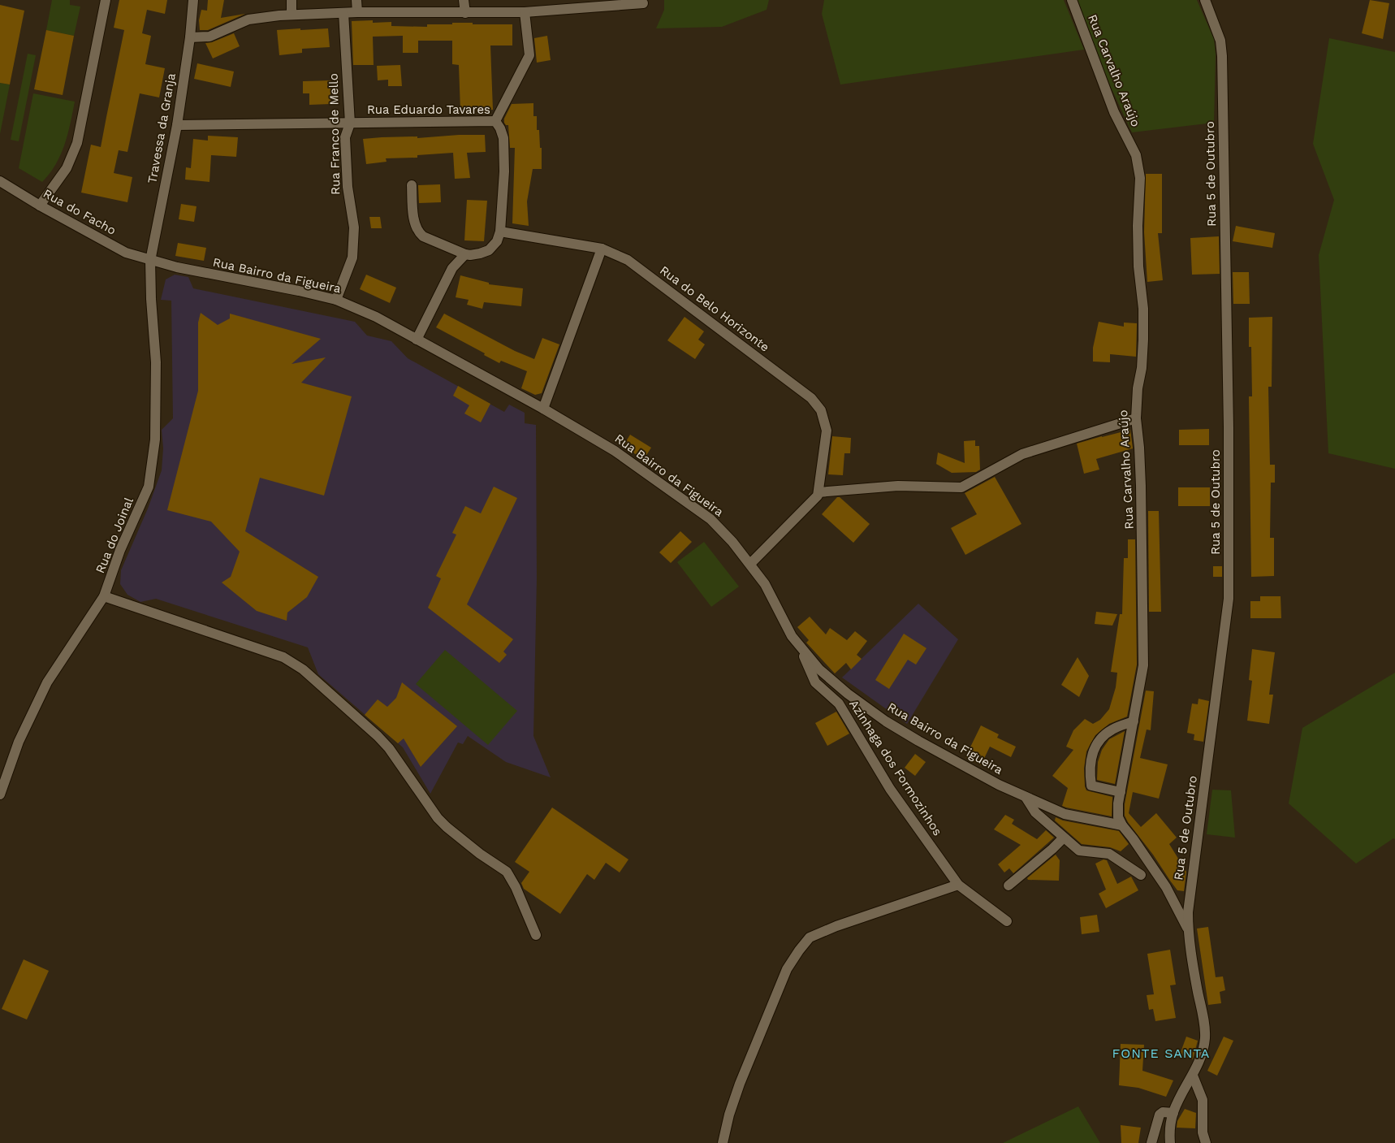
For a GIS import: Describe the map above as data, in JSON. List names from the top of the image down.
{
  "streets": {
    "street": [
      "Rua Carvalho Araújo",
      "Rua Eduardo Tavares",
      "Travessa da Granja",
      "Rua Franco de Mello",
      "Rua 5 de Outubro",
      "Rua do Facho",
      "Rua Bairro da Figueira",
      "Rua do Belo Horizonte",
      "Rua do Joinal",
      "Azinhaga dos Formozinhos"
    ]
  },
  "crossings": [
    ["Rua Carvalho Araújo", "Rua 5 de Outubro"],
    ["Rua Carvalho Araújo", "Rua Bairro da Figueira"],
    ["Rua Eduardo Tavares", "Travessa da Granja"],
    ["Rua Eduardo Tavares", "Rua Franco de Mello"],
    ["Rua Eduardo Tavares", "Rua do Belo Horizonte"],
    ["Travessa da Granja", "Rua do Facho"],
    ["Travessa da Granja", "Rua Bairro da Figueira"],
    ["Travessa da Granja", "Rua do Joinal"],
    ["Rua Franco de Mello", "Rua Bairro da Figueira"],
    ["Rua do Facho", "Rua Bairro da Figueira"],
    ["Rua do Facho", "Rua do Joinal"],
    ["Rua Bairro da Figueira", "Rua do Joinal"],
    ["Rua Bairro da Figueira", "Azinhaga dos Formozinhos"]
  ],
  "districts": ["FONTE SANTA"]
}
